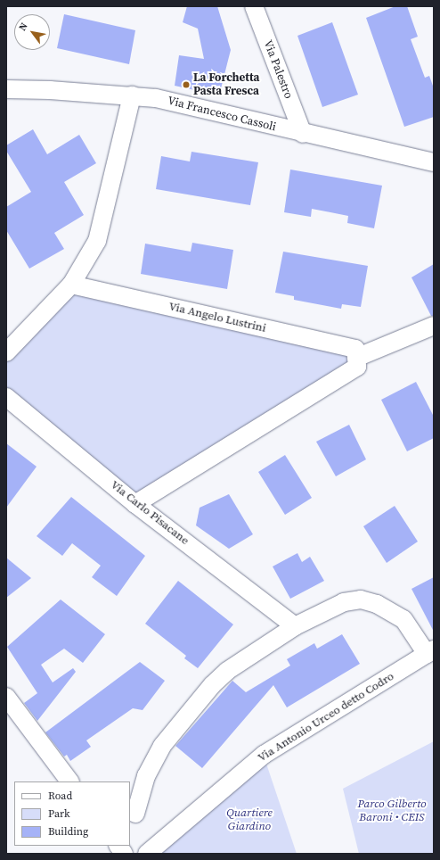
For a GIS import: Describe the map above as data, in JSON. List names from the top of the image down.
{
  "streets": {
    "street": [
      "Via Palestro",
      "Via Francesco Cassoli",
      "Via Angelo Lustrini",
      "Via Carlo Pisacane",
      "Via Antonio Urceo detto Codro"
    ]
  },
  "crossings": [
    ["Via Palestro", "Via Francesco Cassoli"],
    ["Via Carlo Pisacane", "Via Antonio Urceo detto Codro"]
  ],
  "parks": ["Parco Gilberto Baroni • CEIS", "Quartiere Giardino"],
  "places": ["La Forchetta Pasta Fresca"],
  "legend": ["Road", "Park", "Building"],
  "north": "top left"
}
